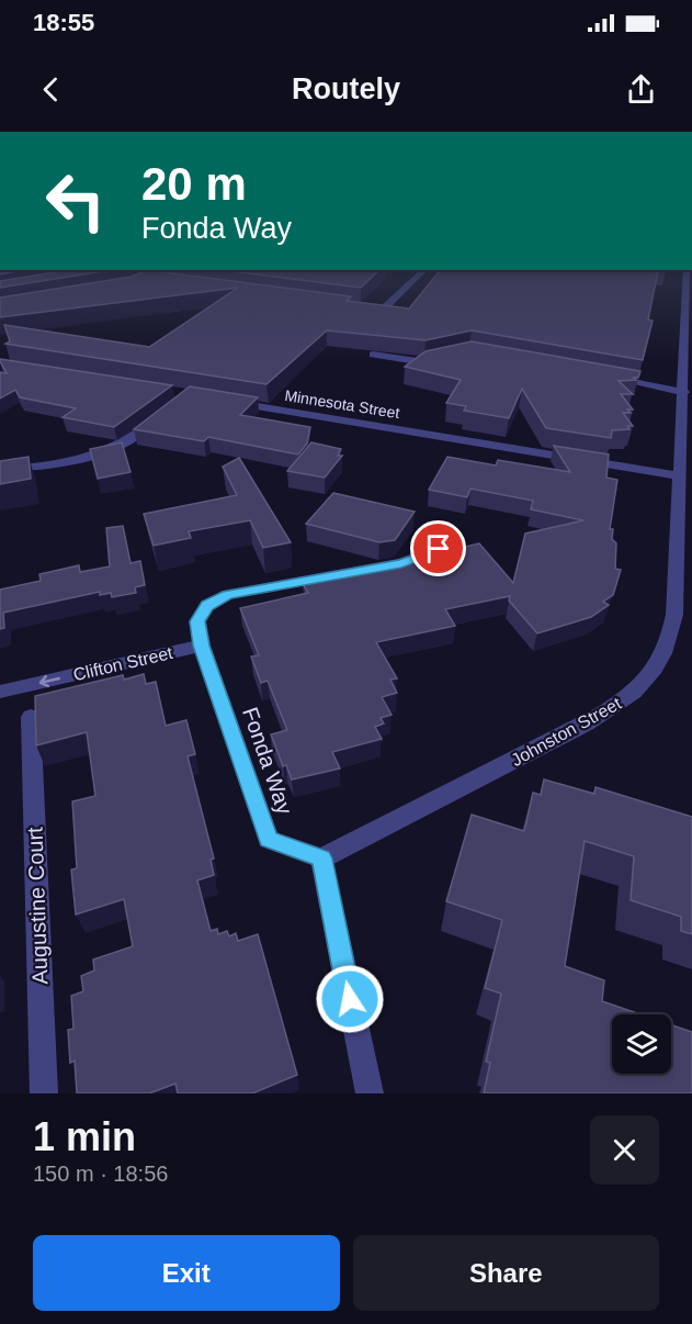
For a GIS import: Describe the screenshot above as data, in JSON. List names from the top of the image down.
{
  "streets": {
    "street": [
      "Minnesota Street",
      "Clifton Street",
      "Johnston Street",
      "Fonda Way",
      "Augustine Court"
    ]
  },
  "crossings": [
    ["Minnesota Street", "Johnston Street"],
    ["Clifton Street", "Fonda Way"],
    ["Johnston Street", "Fonda Way"]
  ],
  "one_way": ["Clifton Street"],
  "page": {
    "status": "18:55",
    "header": "Routely",
    "turn": ["20 m", "Fonda Way"],
    "heading": ["1 min", "150 m · 18:56"],
    "buttons": ["Exit", "Share"]
  }
}
